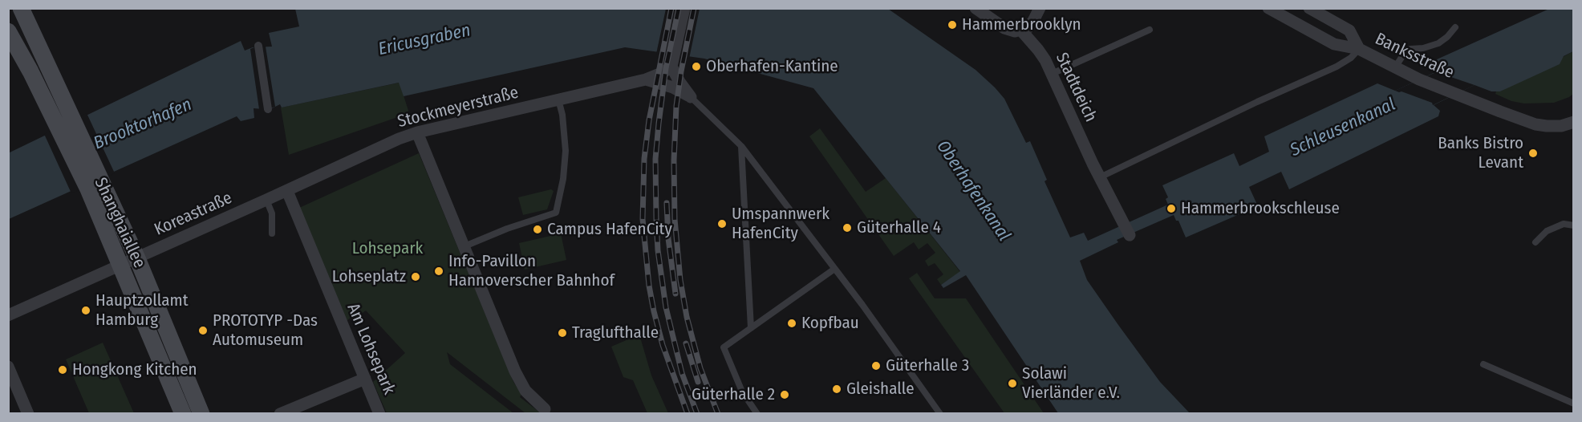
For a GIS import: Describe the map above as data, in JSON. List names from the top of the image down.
{
  "streets": {
    "main road": ["Shanghaiallee"],
    "street": [
      "Banksstraße",
      "Stadtdeich",
      "Stockmeyerstraße",
      "Koreastraße",
      "Am Lohsepark"
    ]
  },
  "crossings": [
    ["Stockmeyerstraße", "Koreastraße"],
    ["Stockmeyerstraße", "Am Lohsepark"],
    ["Koreastraße", "Shanghaiallee"],
    ["Koreastraße", "Am Lohsepark"]
  ],
  "water": [
    "Ericusgraben",
    "Brooktorhafen",
    "Schleusenkanal",
    "Oberhafenkanal"
  ],
  "parks": ["Lohsepark"],
  "places": [
    "Hammerbrooklyn",
    "Oberhafen-Kantine",
    "Banks Bistro Levant",
    "Hammerbrookschleuse",
    "Umspannwerk HafenCity",
    "Güterhalle 4",
    "Campus HafenCity",
    "Info-Pavillon Hannoverscher Bahnhof",
    "Lohseplatz",
    "Hauptzollamt Hamburg",
    "Kopfbau",
    "PROTOTYP -Das Automuseum",
    "Traglufthalle",
    "Güterhalle 3",
    "Hongkong Kitchen",
    "Solawi Vierländer e.V.",
    "Gleishalle",
    "Güterhalle 2"
  ]
}
